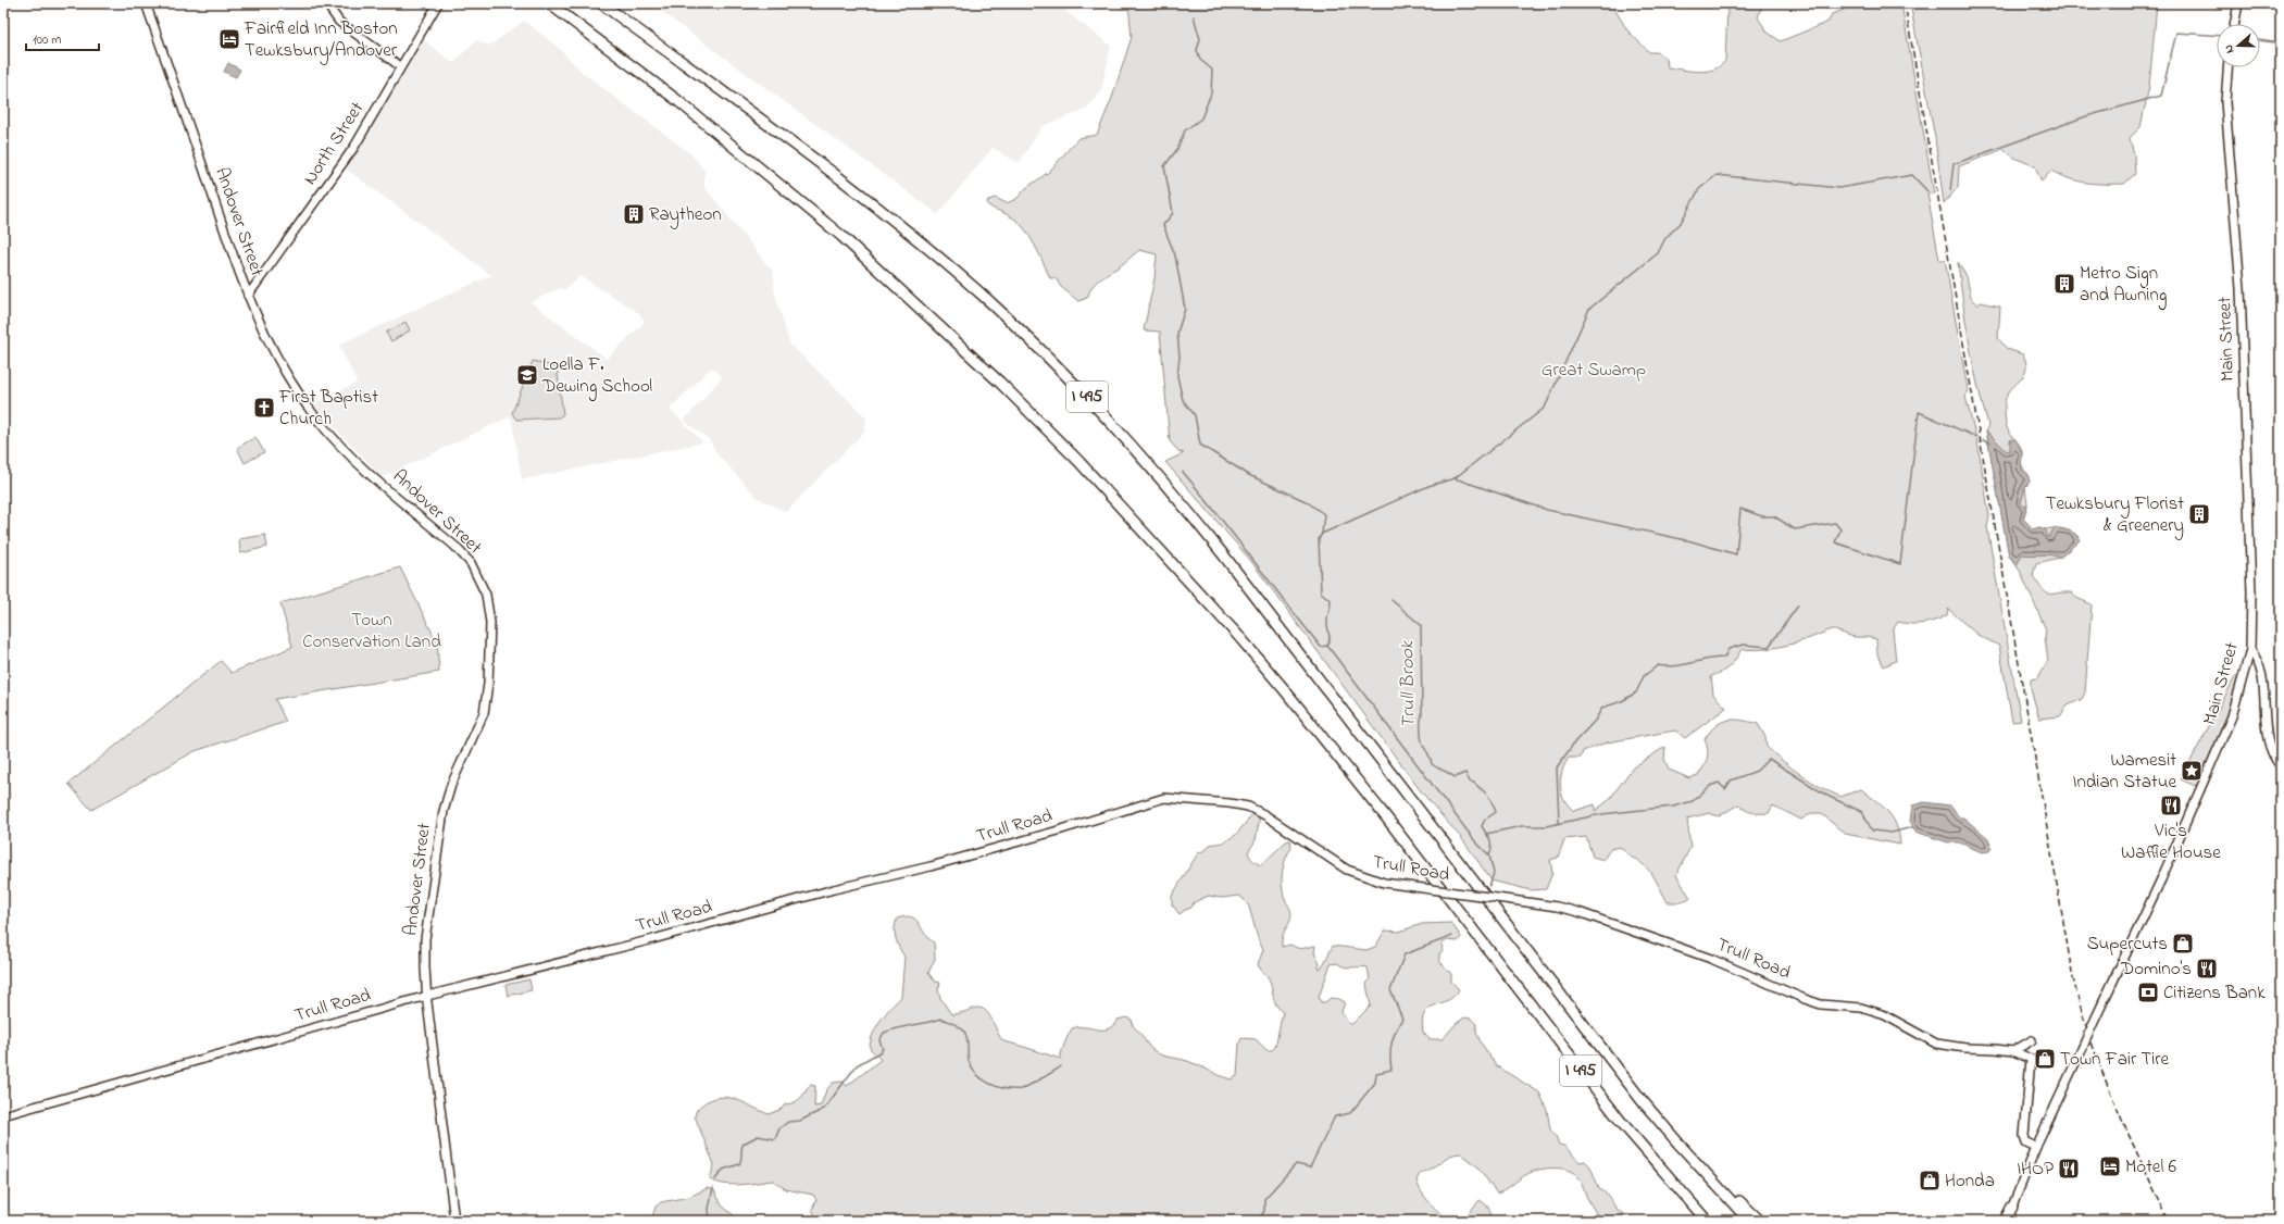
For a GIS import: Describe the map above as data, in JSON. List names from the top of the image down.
{
  "streets": {
    "highway": ["I 495"],
    "main road": [
      "North Street",
      "Andover Street",
      "Main Street",
      "Trull Road"
    ]
  },
  "crossings": [
    ["North Street", "Andover Street"],
    ["Andover Street", "Trull Road"],
    ["Main Street", "Trull Road"]
  ],
  "water": ["Trull Brook"],
  "parks": ["Great Swamp", "Town Conservation Land"],
  "places": {
    "hotel": ["Fairfield Inn Boston Tewksbury/Andover", "Motel 6"],
    "building": ["Raytheon", "Metro Sign and Awning", "Tewksbury Florist & Greenery"],
    "school or university": ["Loella F. Dewing School"],
    "church": ["First Baptist Church"],
    "place": ["Wamesit Indian Statue"],
    "restaurant": ["Vic's Waffle House", "Domino's", "IHOP"],
    "shop": ["Supercuts", "Town Fair Tire", "Honda"],
    "bank": ["Citizens Bank"]
  },
  "scale_bar": "100 m",
  "north": "left"
}
